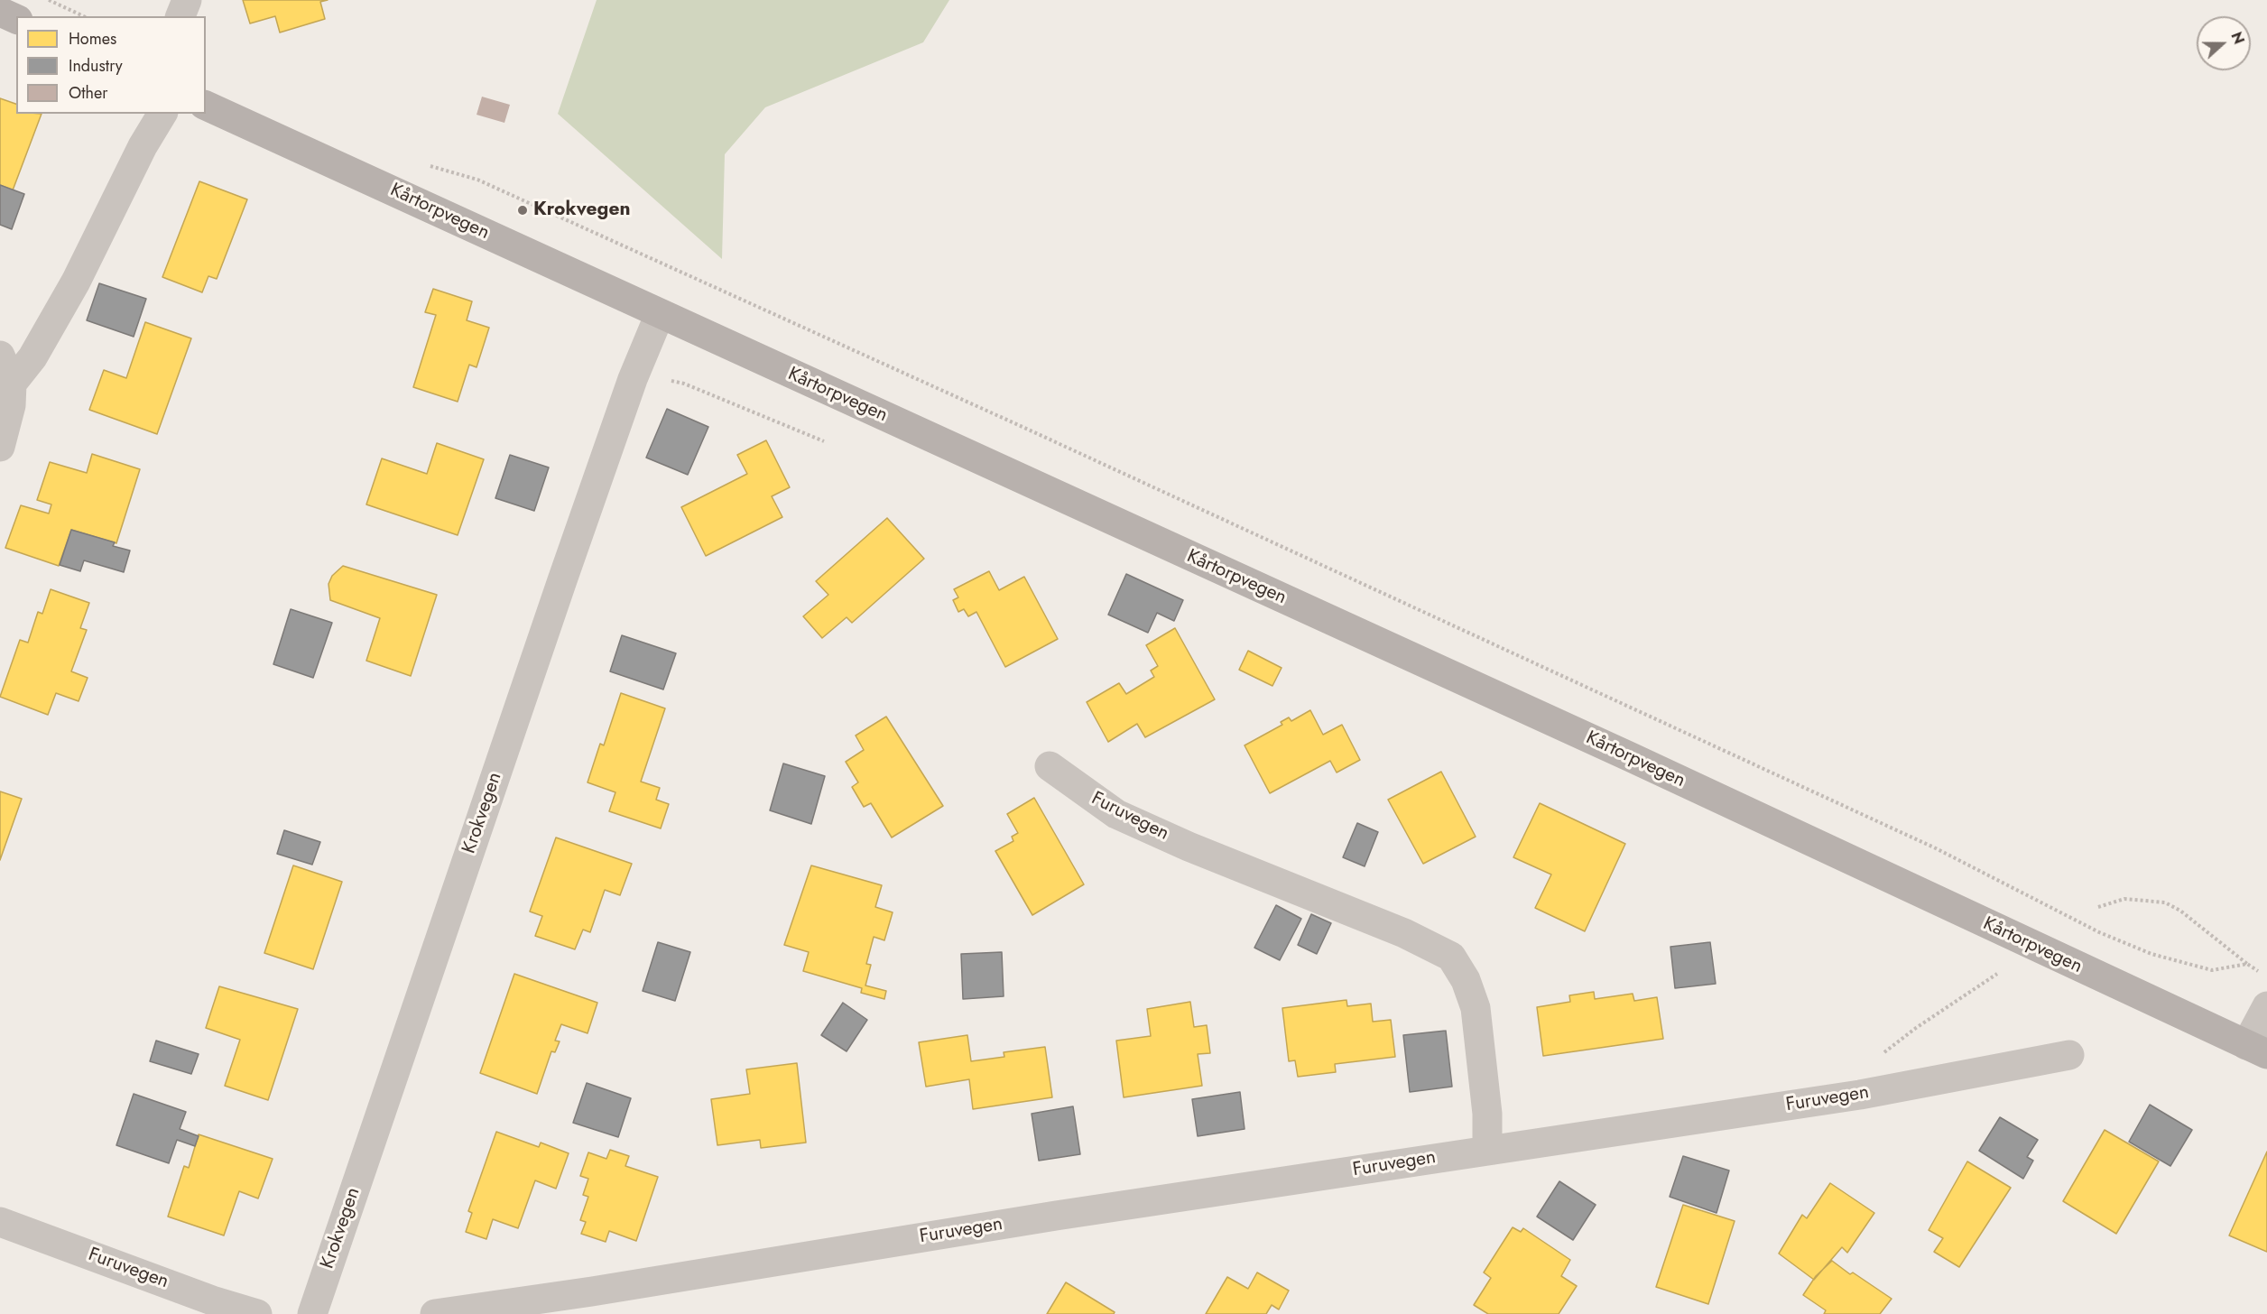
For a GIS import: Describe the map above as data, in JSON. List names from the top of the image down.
{
  "streets": {
    "main road": ["Kårtorpvegen"],
    "street": ["Krokvegen", "Furuvegen"]
  },
  "crossings": [
    ["Kårtorpvegen", "Krokvegen"]
  ],
  "places": ["Krokvegen"],
  "legend": ["Homes", "Industry", "Other"],
  "north": "right"
}
